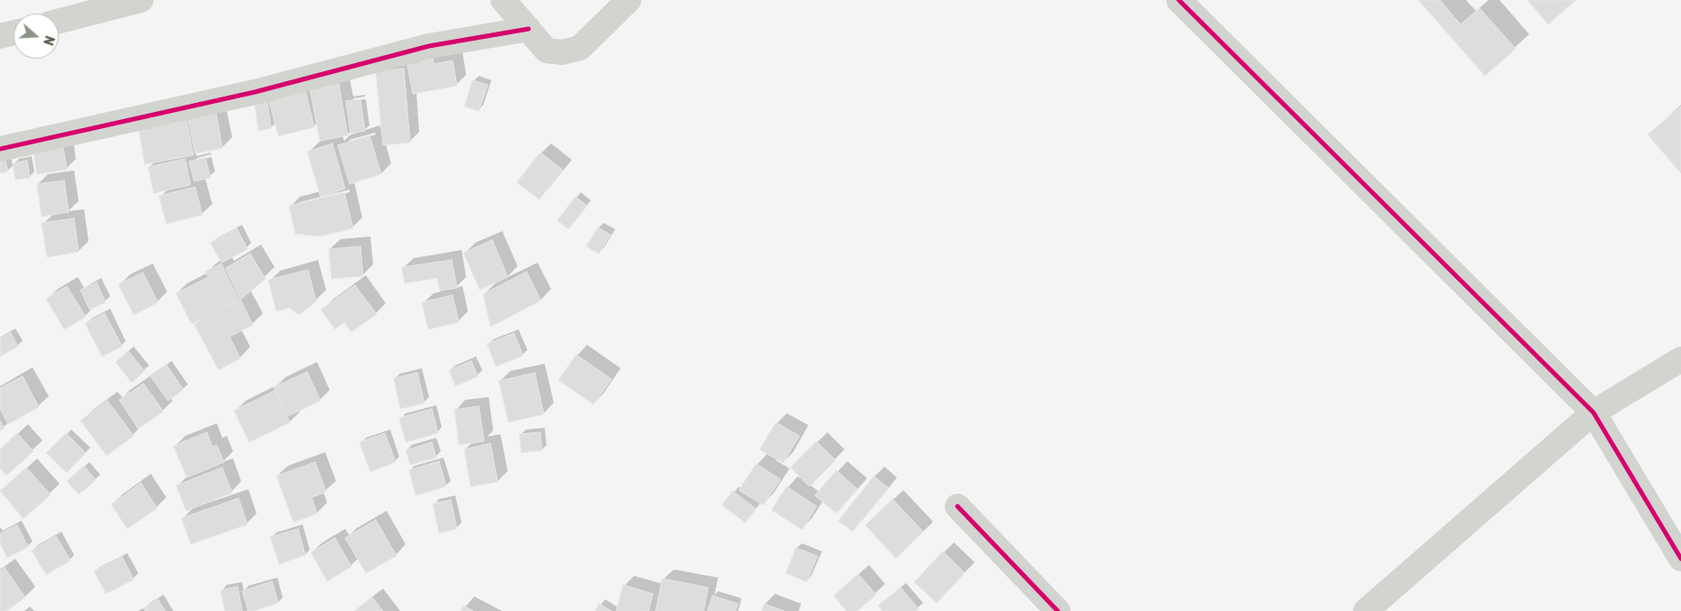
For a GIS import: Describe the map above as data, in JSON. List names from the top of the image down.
{
  "north": "right"
}
